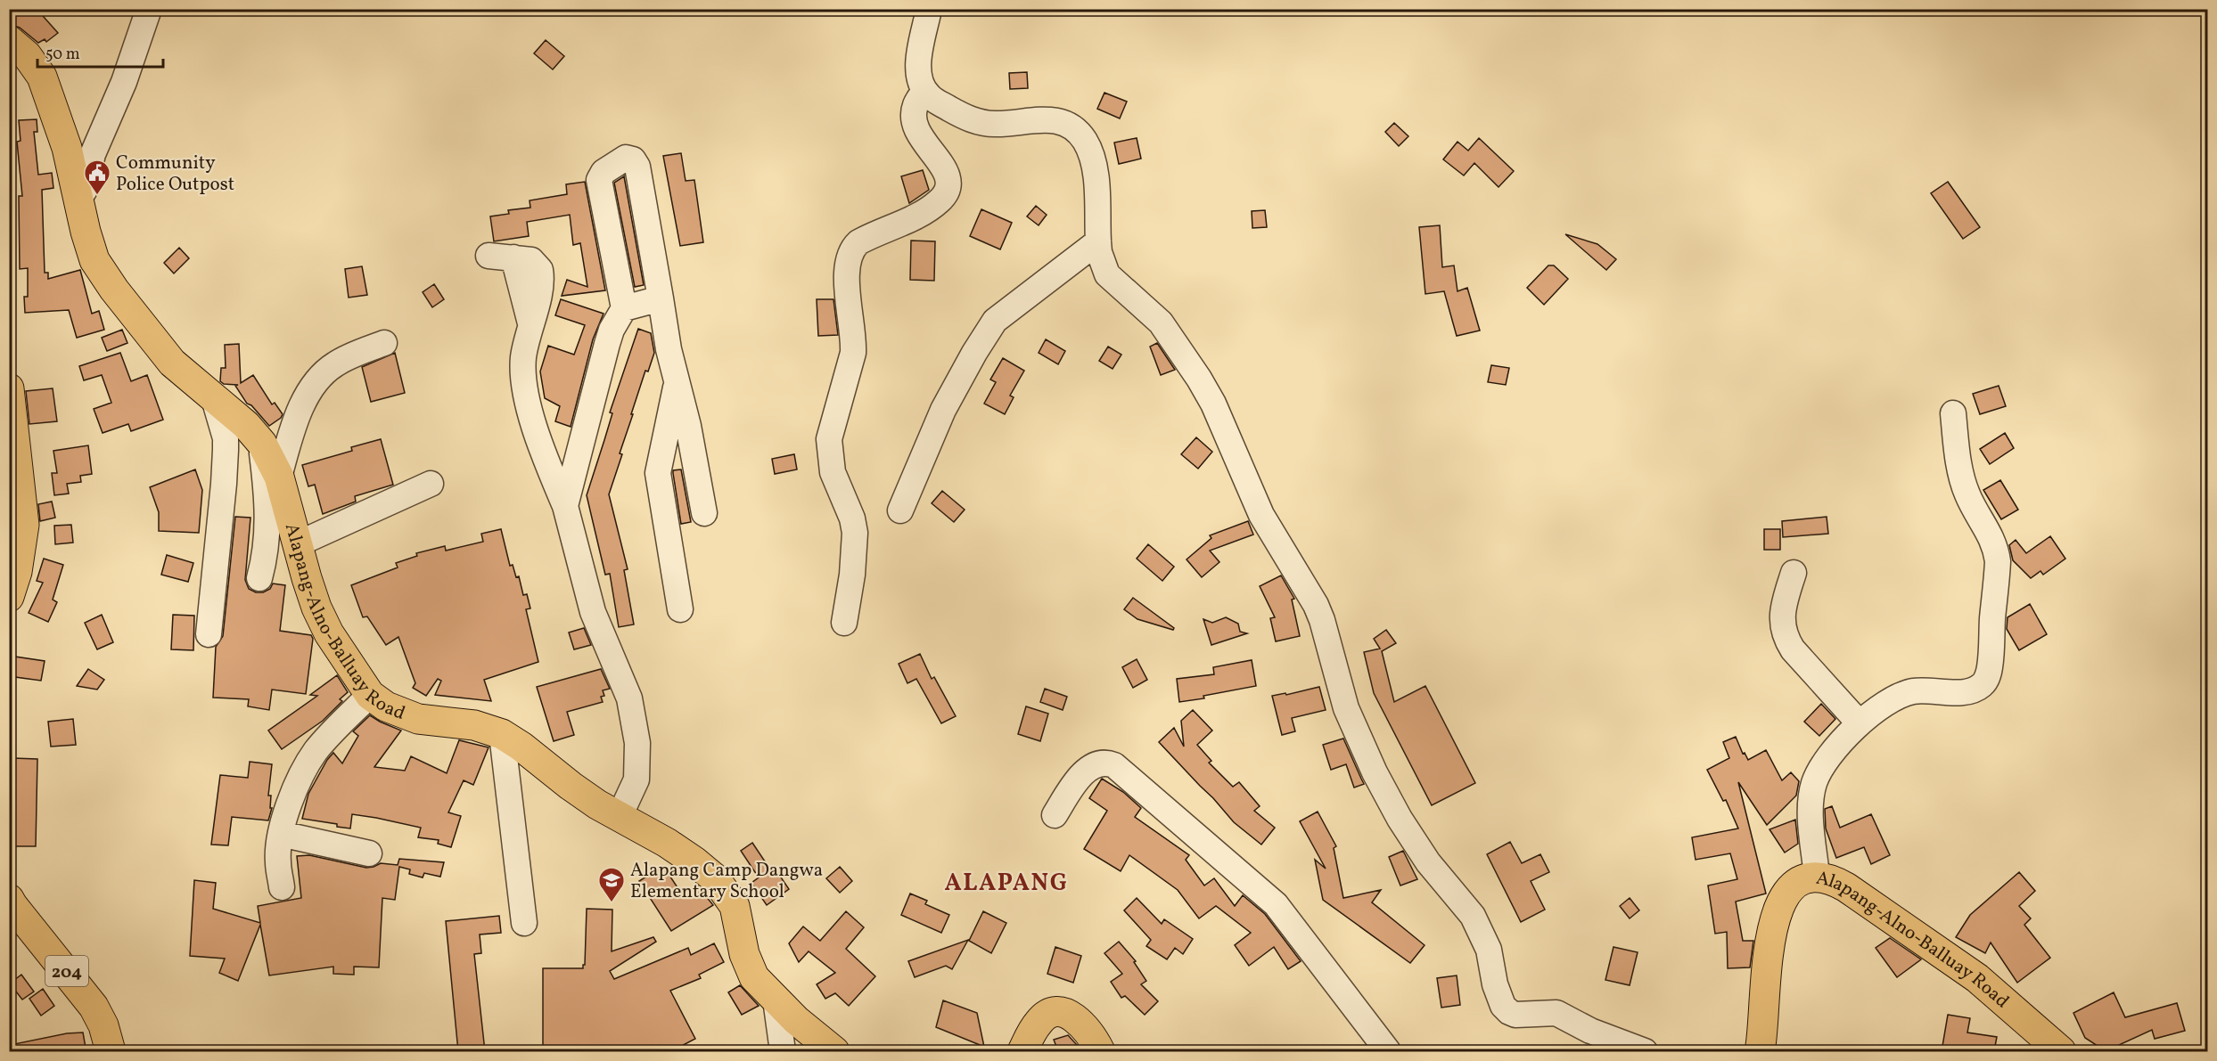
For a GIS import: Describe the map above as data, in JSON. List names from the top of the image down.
{
  "streets": {
    "main road": ["Alapang-Alno-Balluay Road", "204"]
  },
  "districts": ["ALAPANG"],
  "places": {
    "public building": ["Community Police Outpost"],
    "school or university": ["Alapang Camp Dangwa Elementary School"]
  },
  "scale_bar": "50 m"
}
